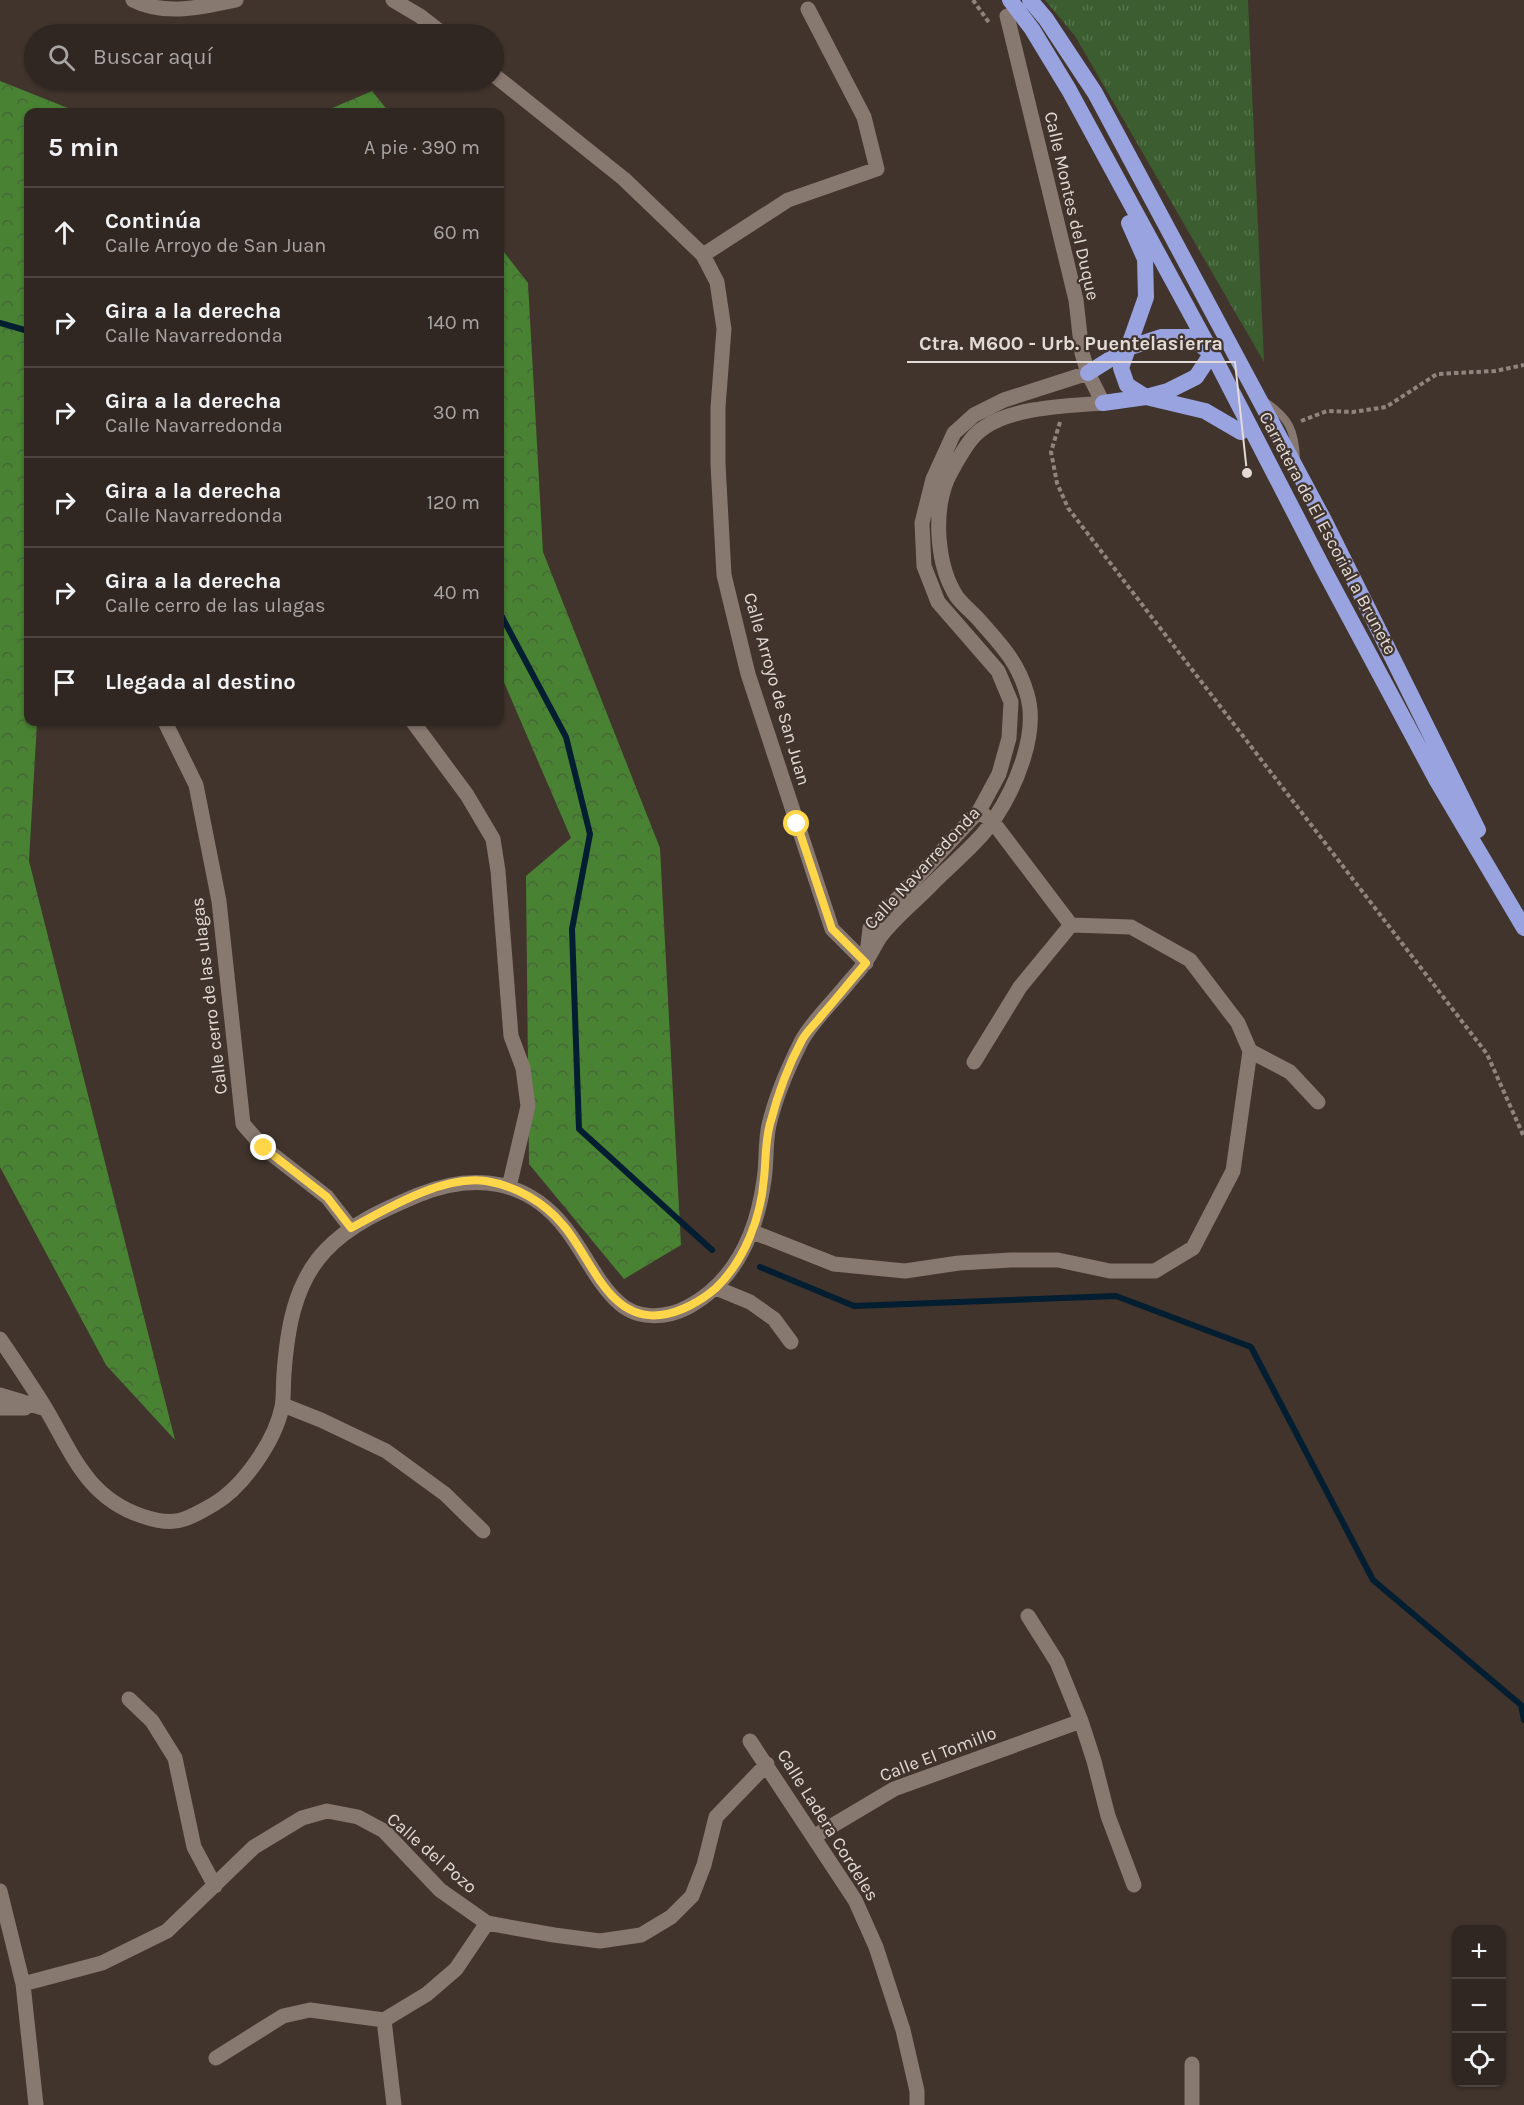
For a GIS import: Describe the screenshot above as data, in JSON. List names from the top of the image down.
{
  "streets": {
    "highway": ["Carretera de El Escorial a Brunete"],
    "street": [
      "Calle Montes del Duque",
      "Calle Arroyo de San Juan",
      "Calle Navarredonda",
      "Calle cerro de las ulagas",
      "Calle El Tomillo",
      "Calle Ladera Cordeles",
      "Calle del Pozo"
    ]
  },
  "crossings": [
    ["Calle Montes del Duque", "Carretera de El Escorial a Brunete"],
    ["Calle Montes del Duque", "Calle Navarredonda"],
    ["Calle Arroyo de San Juan", "Calle Navarredonda"],
    ["Calle Navarredonda", "Calle cerro de las ulagas"],
    ["Calle El Tomillo", "Calle Ladera Cordeles"],
    ["Calle Ladera Cordeles", "Calle del Pozo"]
  ],
  "places": ["Ctra. M600 - Urb. Puentelasierra"],
  "page": {
    "search": "Buscar aquí",
    "heading": ["5 min", "A pie · 390 m"],
    "list": [
      ["Continúa", "Calle Arroyo de San Juan", "60 m"],
      ["Gira a la derecha", "Calle Navarredonda", "140 m"],
      ["Gira a la derecha", "Calle Navarredonda", "30 m"],
      ["Gira a la derecha", "Calle Navarredonda", "120 m"],
      ["Gira a la derecha", "Calle cerro de las ulagas", "40 m"],
      "Llegada al destino"
    ],
    "map_buttons": ["+", "−"]
  }
}
